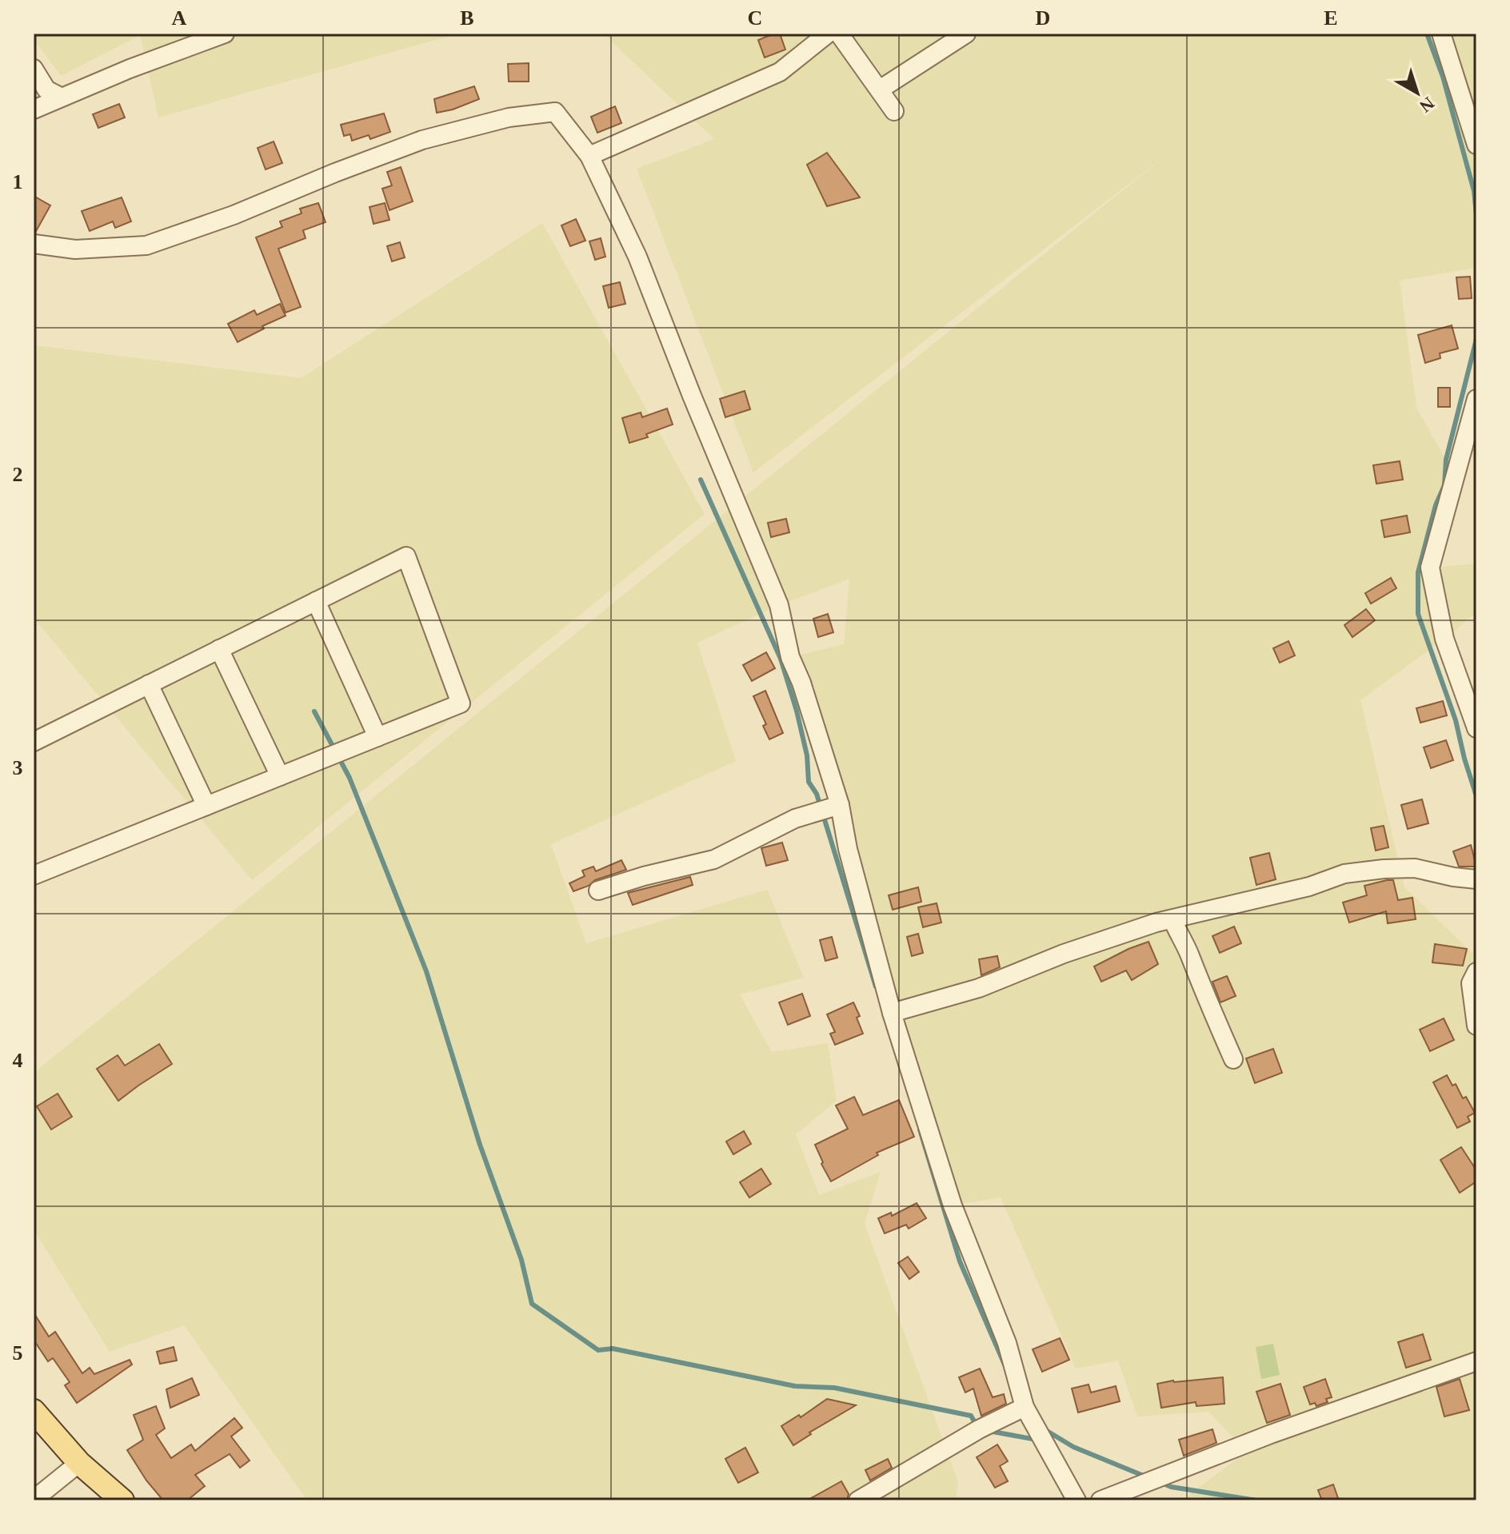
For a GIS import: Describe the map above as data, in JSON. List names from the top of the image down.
{
  "north": "bottom right",
  "grid": {
    "columns": [
      "A",
      "B",
      "C",
      "D",
      "E"
    ],
    "rows": [
      "1",
      "2",
      "3",
      "4",
      "5"
    ]
  }
}
